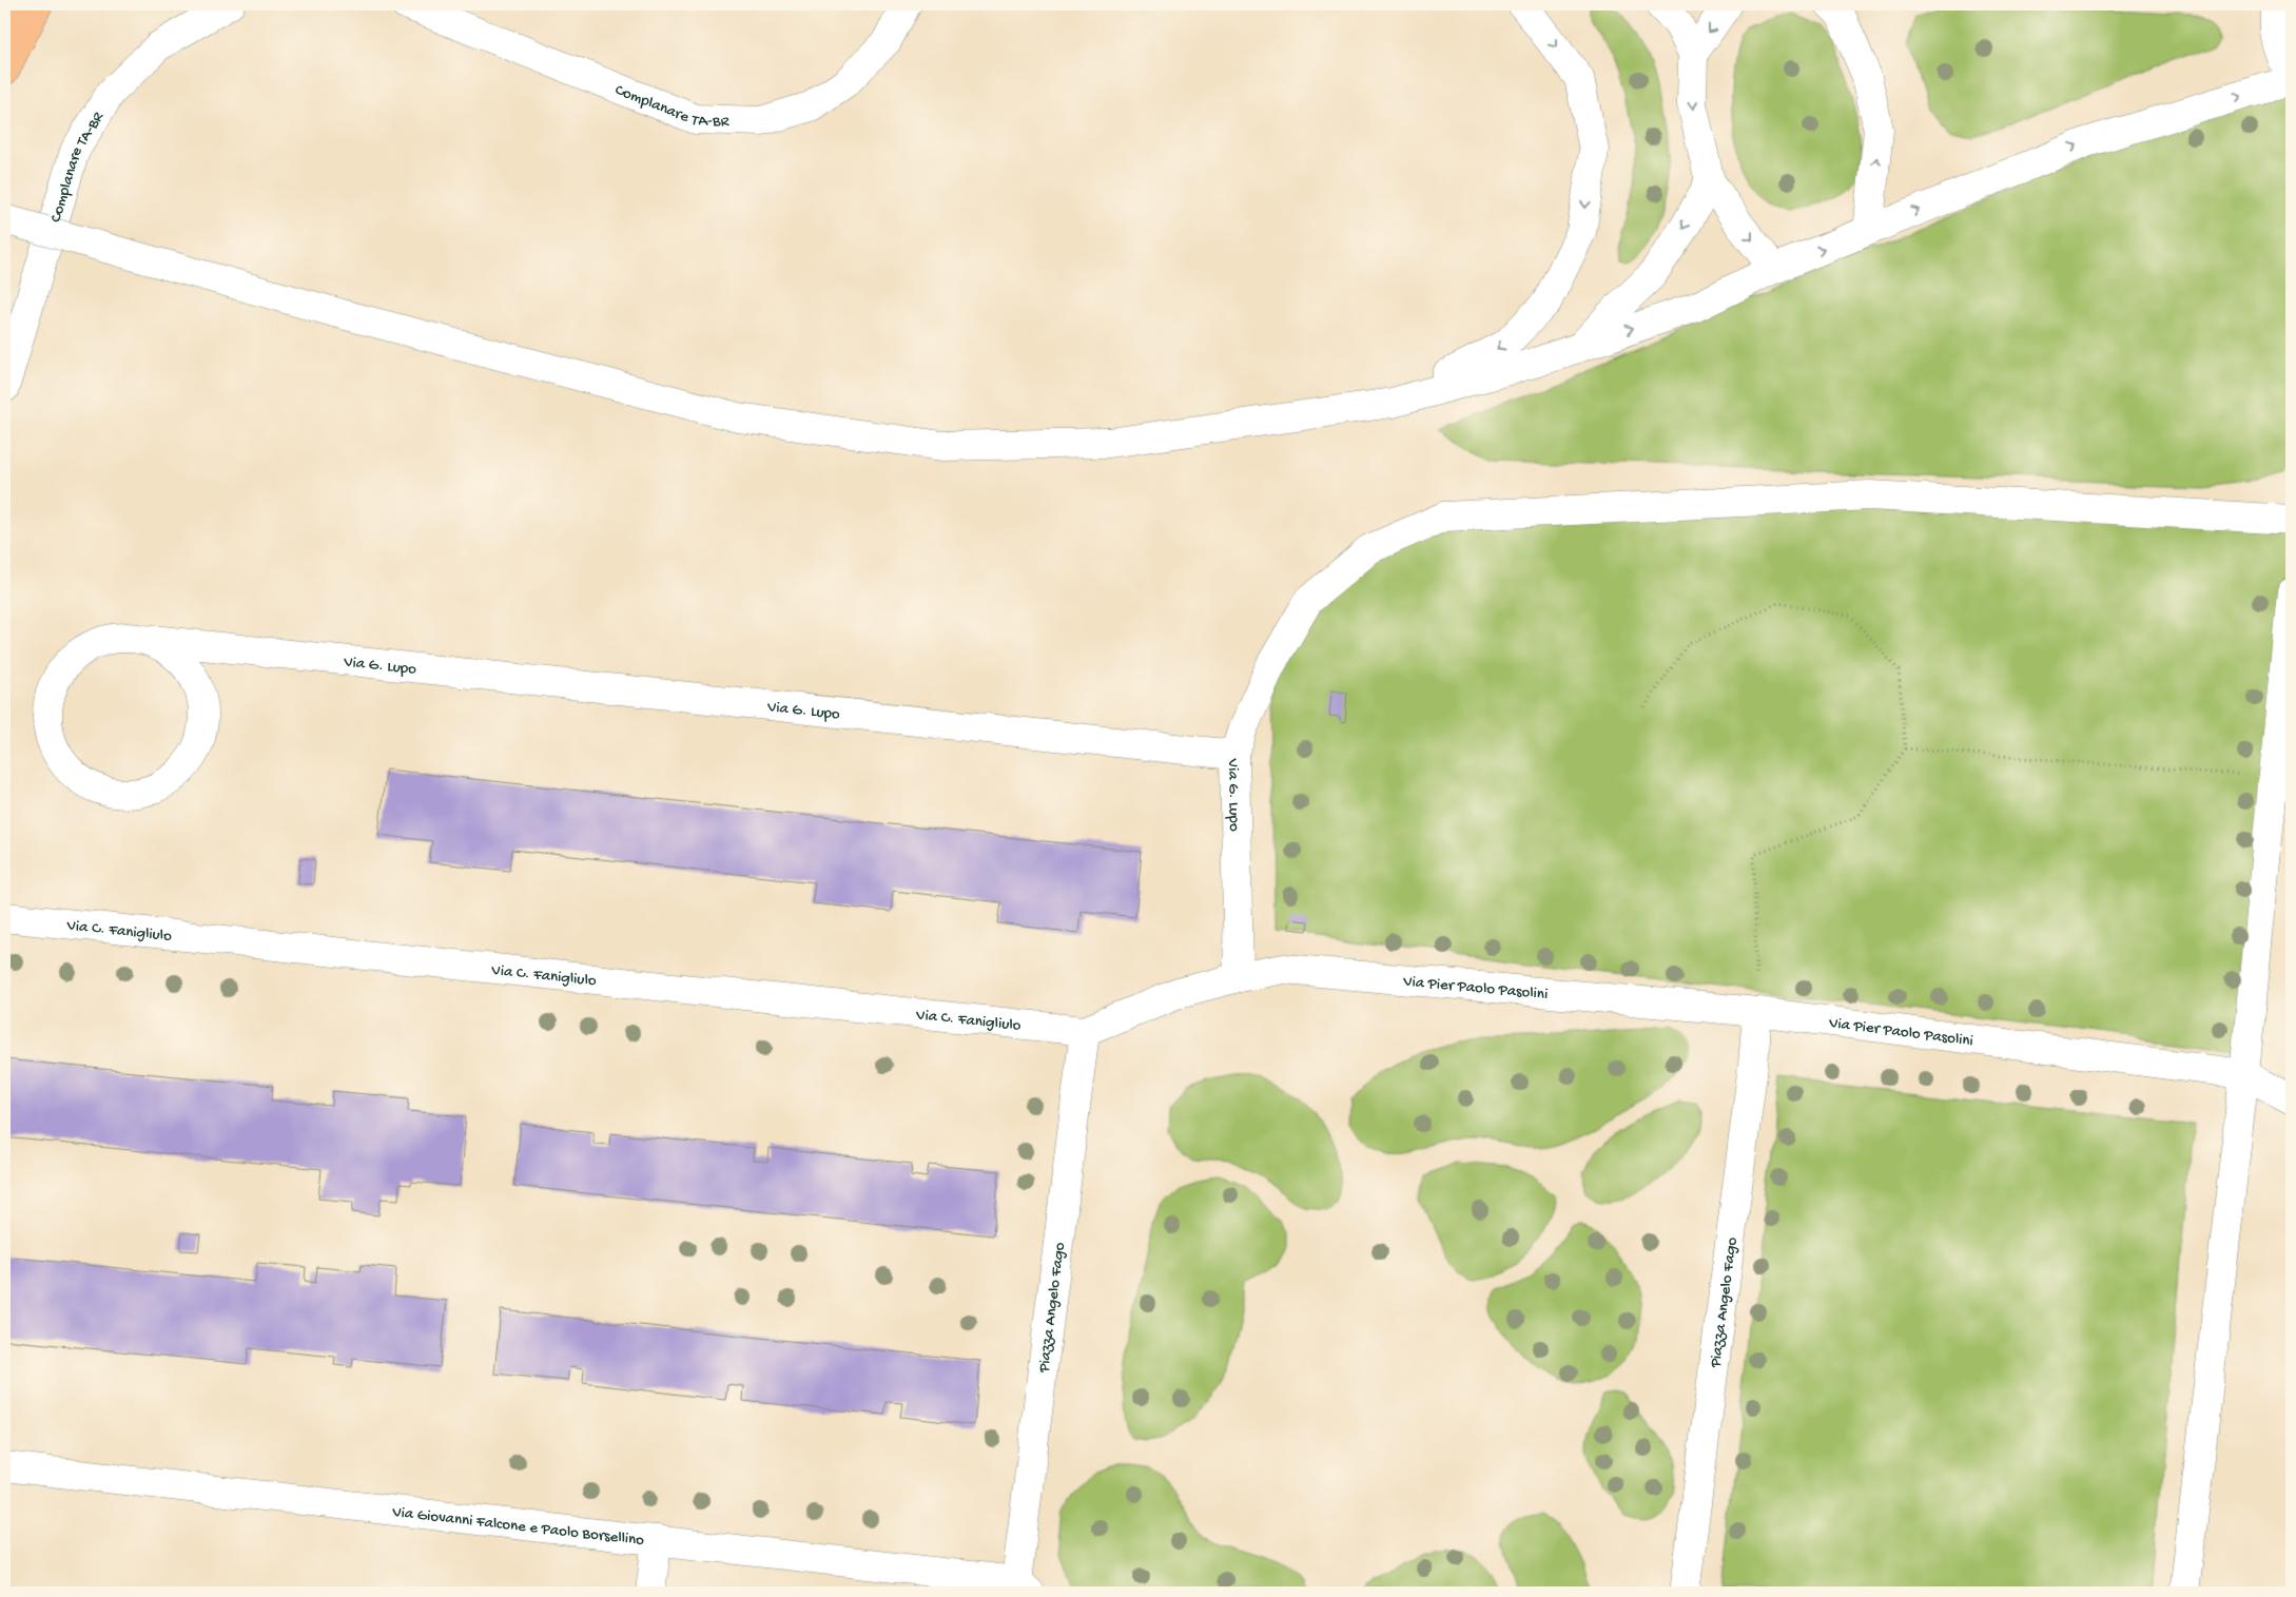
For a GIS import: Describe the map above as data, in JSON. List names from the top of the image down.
{
  "streets": {
    "street": [
      "Complanare TA-BR",
      "Via G. Lupo",
      "Via C. Fanigliulo",
      "Via Pier Paolo Pasolini",
      "Piazza Angelo Fago",
      "Via Giovanni Falcone e Paolo Borsellino"
    ]
  },
  "crossings": [
    ["Via G. Lupo", "Via Pier Paolo Pasolini"],
    ["Via C. Fanigliulo", "Via Pier Paolo Pasolini"],
    ["Via C. Fanigliulo", "Piazza Angelo Fago"],
    ["Via Pier Paolo Pasolini", "Piazza Angelo Fago"],
    ["Piazza Angelo Fago", "Via Giovanni Falcone e Paolo Borsellino"]
  ]
}
